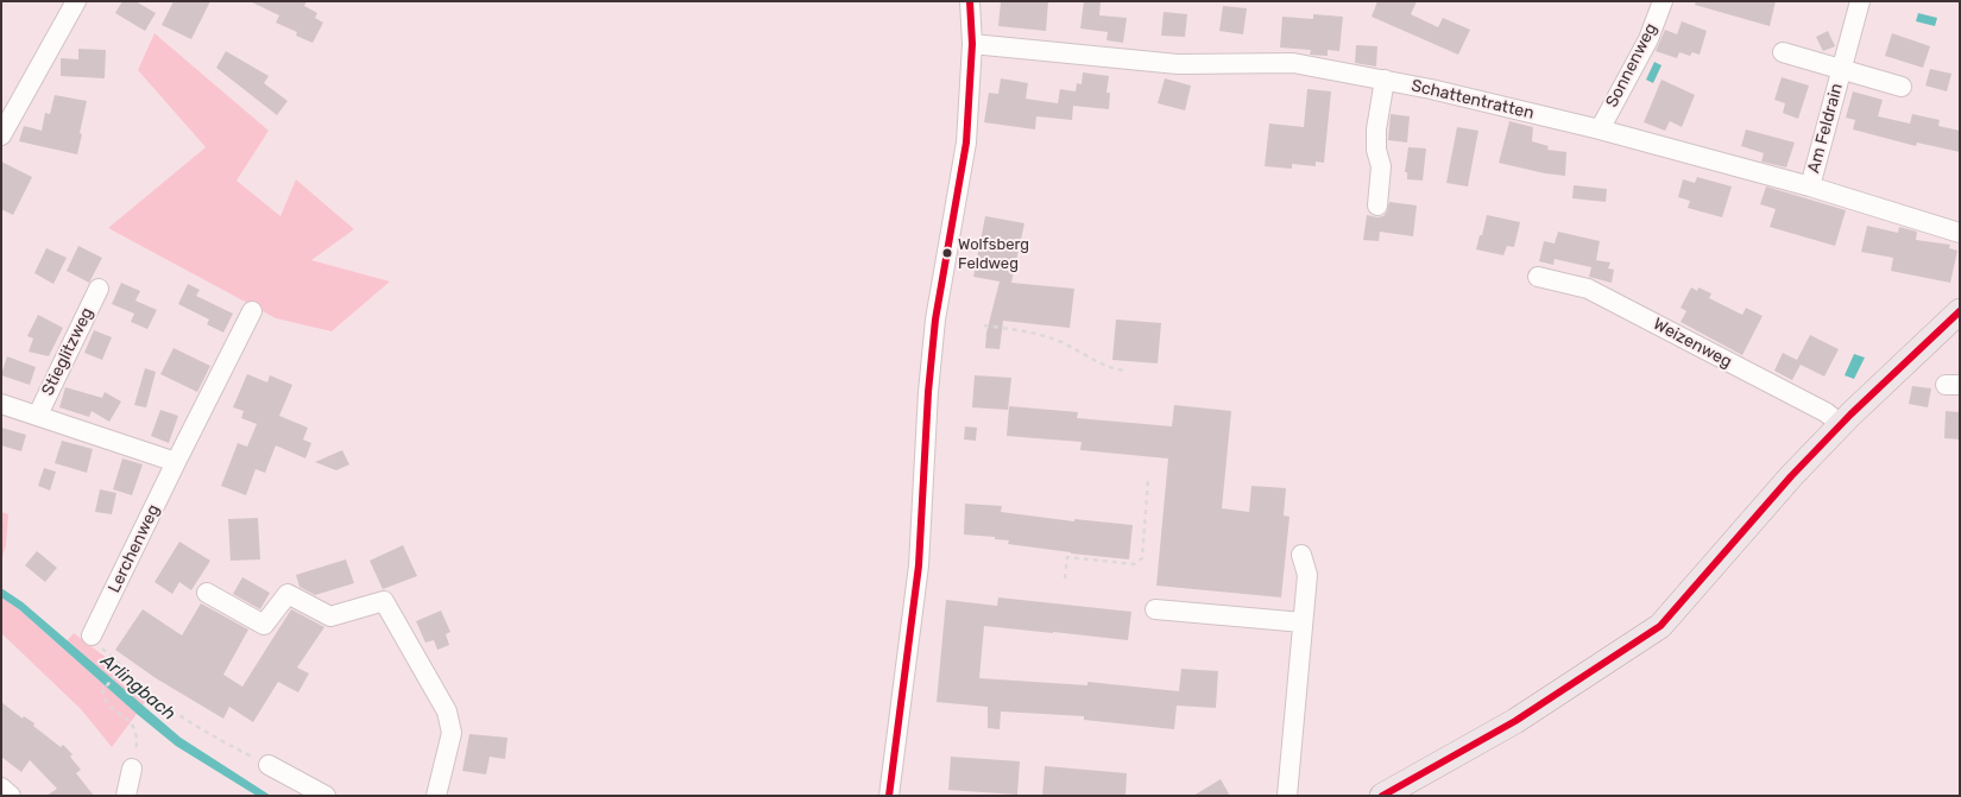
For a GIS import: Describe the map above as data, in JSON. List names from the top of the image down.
{
  "streets": {
    "street": [
      "Sonnenweg",
      "Schattentratten",
      "Am Feldrain",
      "Weizenweg",
      "Stieglitzweg",
      "Lerchenweg"
    ]
  },
  "crossings": [
    ["Sonnenweg", "Schattentratten"],
    ["Schattentratten", "Am Feldrain"]
  ],
  "water": ["Arlingbach"],
  "places": ["Wolfsberg Feldweg"]
}
